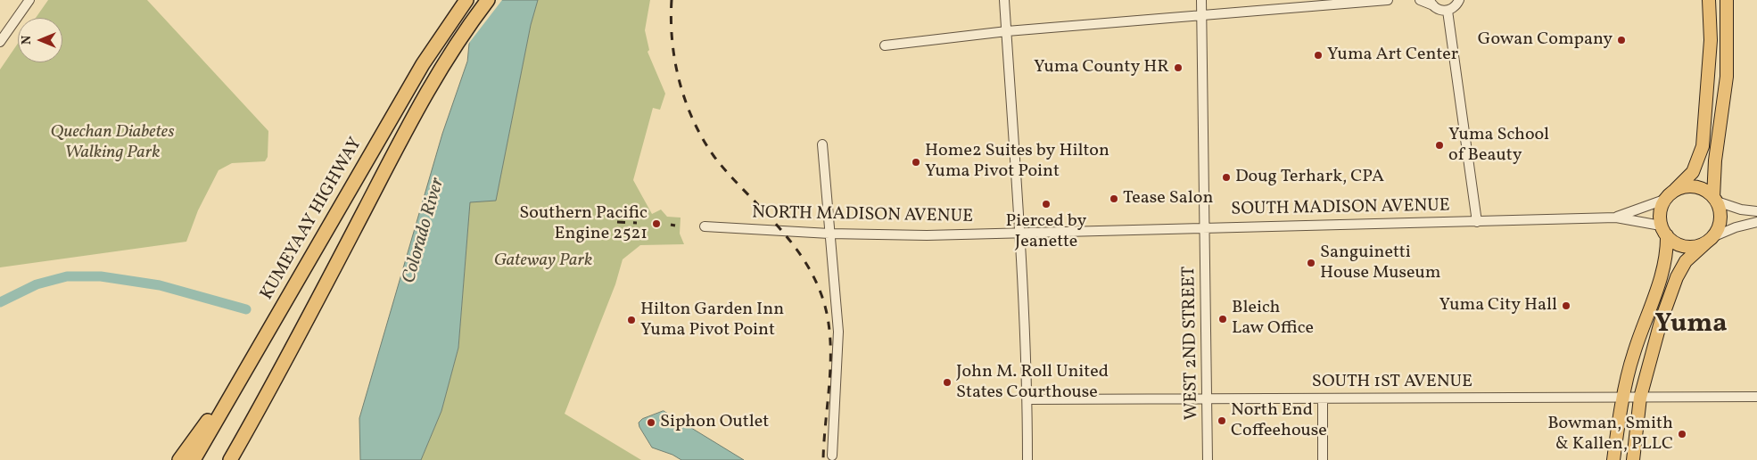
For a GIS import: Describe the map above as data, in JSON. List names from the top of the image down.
{
  "streets": {
    "highway": ["KUMEYAAY HIGHWAY"],
    "street": [
      "SOUTH MADISON AVENUE",
      "NORTH MADISON AVENUE",
      "WEST 2ND STREET",
      "SOUTH 1ST AVENUE"
    ]
  },
  "crossings": [
    ["SOUTH MADISON AVENUE", "NORTH MADISON AVENUE"],
    ["SOUTH MADISON AVENUE", "WEST 2ND STREET"],
    ["WEST 2ND STREET", "SOUTH 1ST AVENUE"]
  ],
  "districts": ["Yuma"],
  "water": ["Colorado River"],
  "parks": ["Quechan Diabetes Walking Park", "Gateway Park"],
  "places": [
    "Gowan Company",
    "Yuma Art Center",
    "Yuma County HR",
    "Yuma School of Beauty",
    "Home2 Suites by Hilton Yuma Pivot Point",
    "Doug Terhark, CPA",
    "Tease Salon",
    "Pierced by Jeanette",
    "Southern Pacific Engine 2521",
    "Sanguinetti House Museum",
    "Yuma City Hall",
    "Bleich Law Office",
    "Hilton Garden Inn Yuma Pivot Point",
    "John M. Roll United States Courthouse",
    "North End Coffeehouse",
    "Siphon Outlet",
    "Bowman, Smith & Kallen, PLLC"
  ],
  "north": "left"
}
